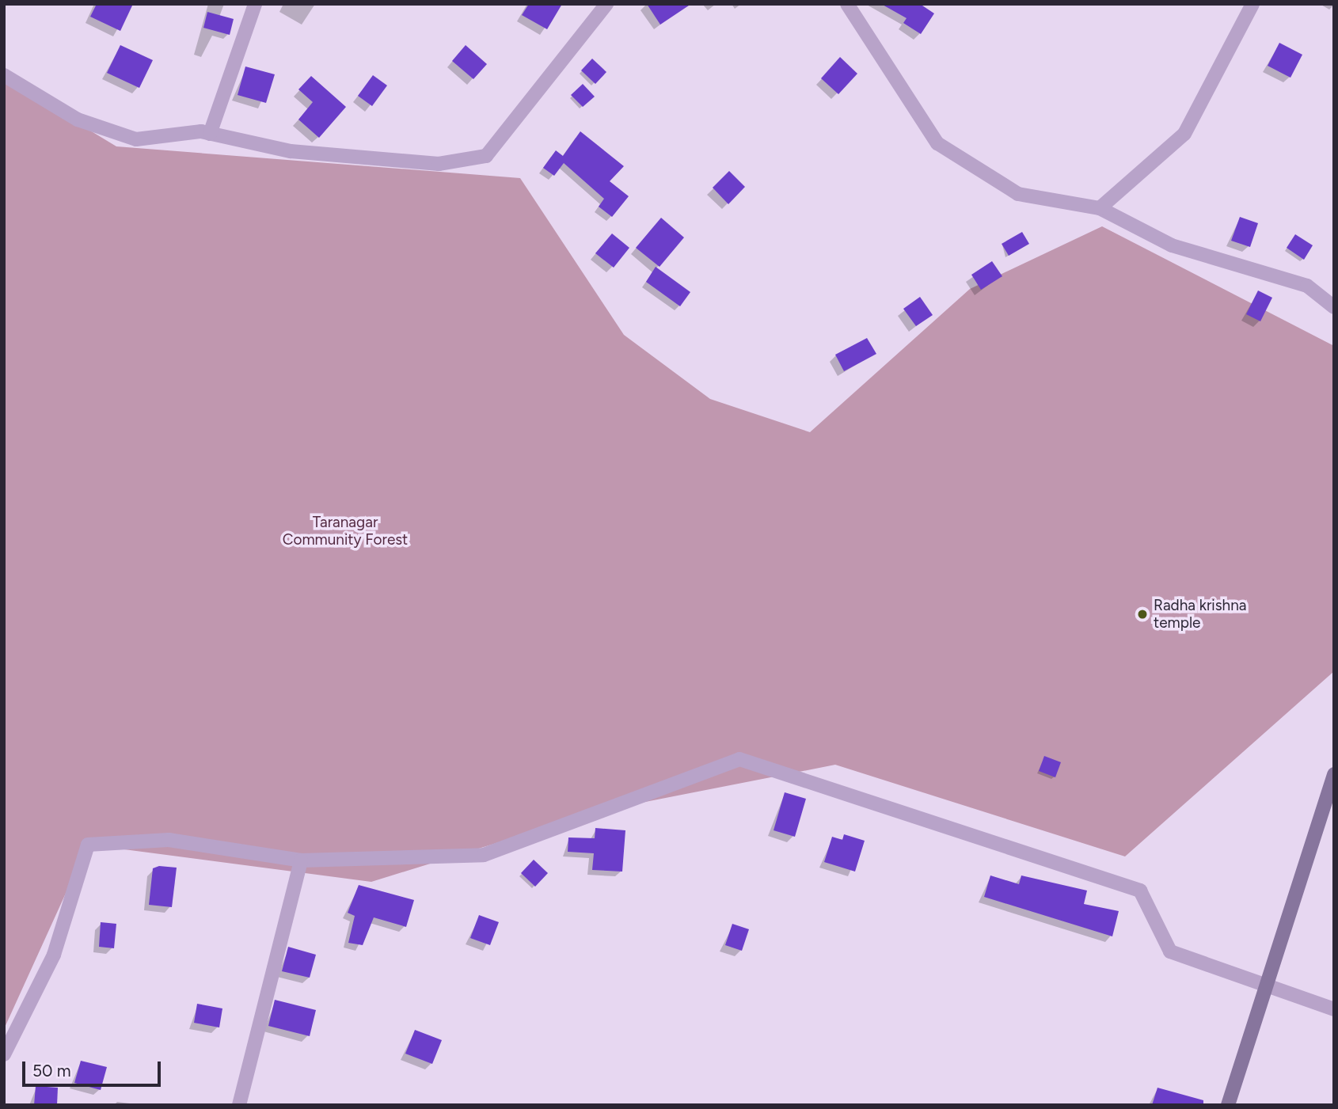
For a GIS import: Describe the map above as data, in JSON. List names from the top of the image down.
{
  "parks": ["Taranagar Community Forest"],
  "places": ["Radha krishna temple"],
  "scale_bar": "50 m"
}
